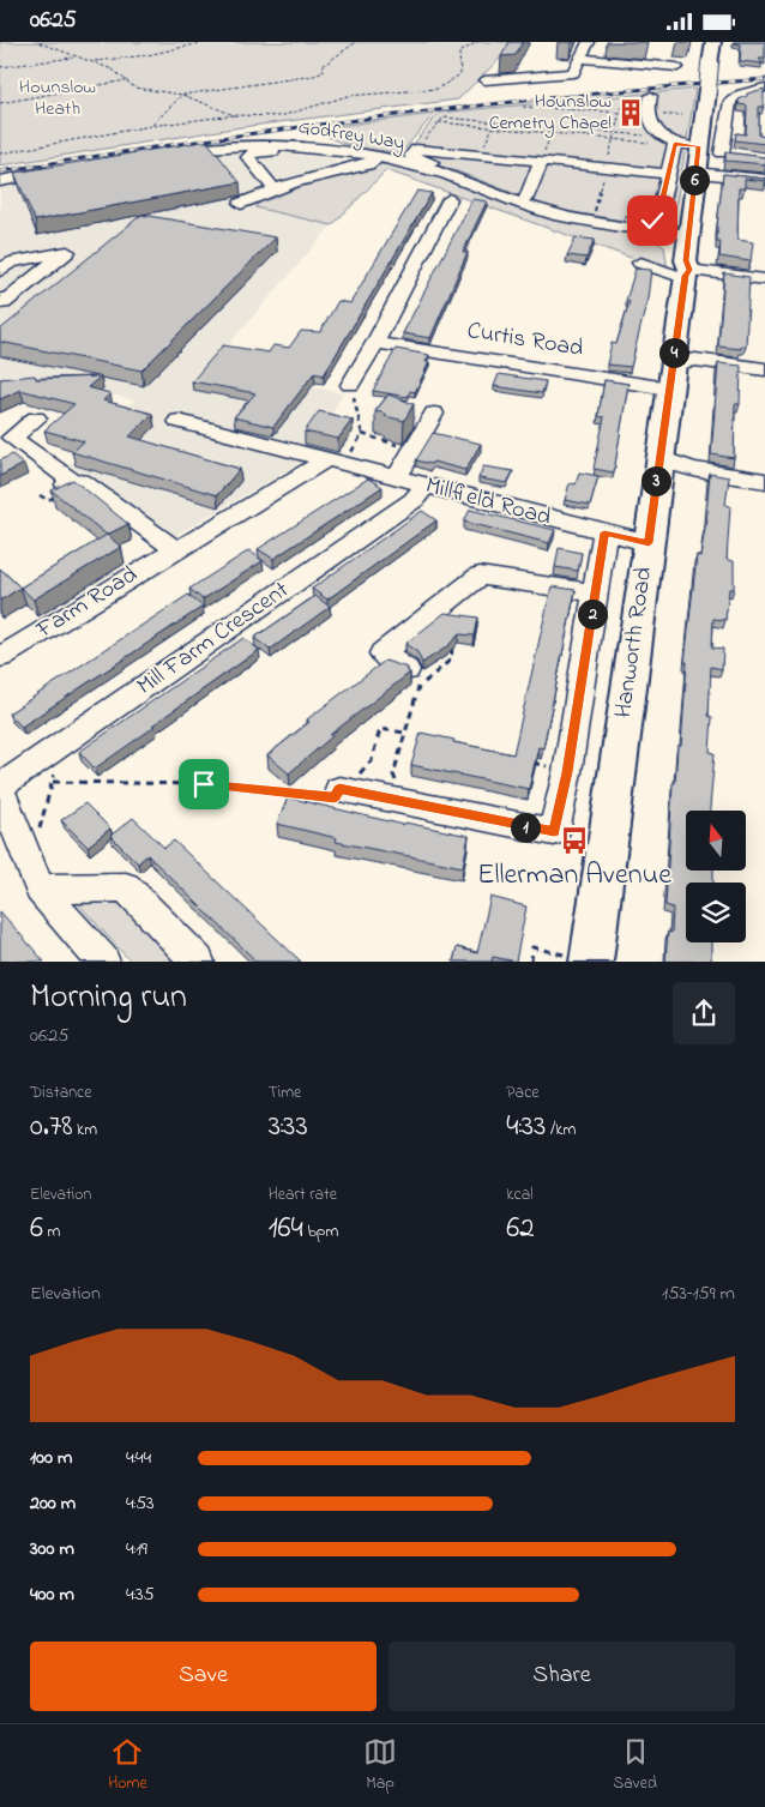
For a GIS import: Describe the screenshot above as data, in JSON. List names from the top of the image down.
{
  "streets": {
    "main road": ["Hanworth Road"],
    "street": [
      "Godfrey Way",
      "Curtis Road",
      "Millfield Road",
      "Farm Road",
      "Mill Farm Crescent"
    ]
  },
  "crossings": [
    ["Godfrey Way", "Hanworth Road"],
    ["Curtis Road", "Hanworth Road"],
    ["Millfield Road", "Farm Road"],
    ["Millfield Road", "Mill Farm Crescent"],
    ["Millfield Road", "Hanworth Road"]
  ],
  "parks": ["Hounslow Heath"],
  "places": {
    "building": ["Hounslow Cemetry Chapel"],
    "bus stop": ["Ellerman Avenue"]
  },
  "north": "top",
  "page": {
    "status": "06:25",
    "pins": [
      "6",
      "4",
      "3",
      "2",
      "1"
    ],
    "heading": ["Morning run", "06:25"],
    "stats": [
      ["Distance", "0.78 km"],
      ["Time", "3:33"],
      ["Pace", "4:33 /km"],
      ["Elevation", "6 m"],
      ["Heart rate", "164 bpm"],
      ["kcal", "62"]
    ],
    "chart": ["Elevation", "153–159 m"],
    "list": [
      {
        "name": "100 m",
        "note": "4:44"
      },
      {
        "name": "200 m",
        "note": "4:53"
      },
      {
        "name": "300 m",
        "note": "4:19"
      },
      {
        "name": "400 m",
        "note": "4:35"
      }
    ],
    "buttons": ["Save", "Share"],
    "tabs": ["Home", "Map", "Saved"]
  }
}
